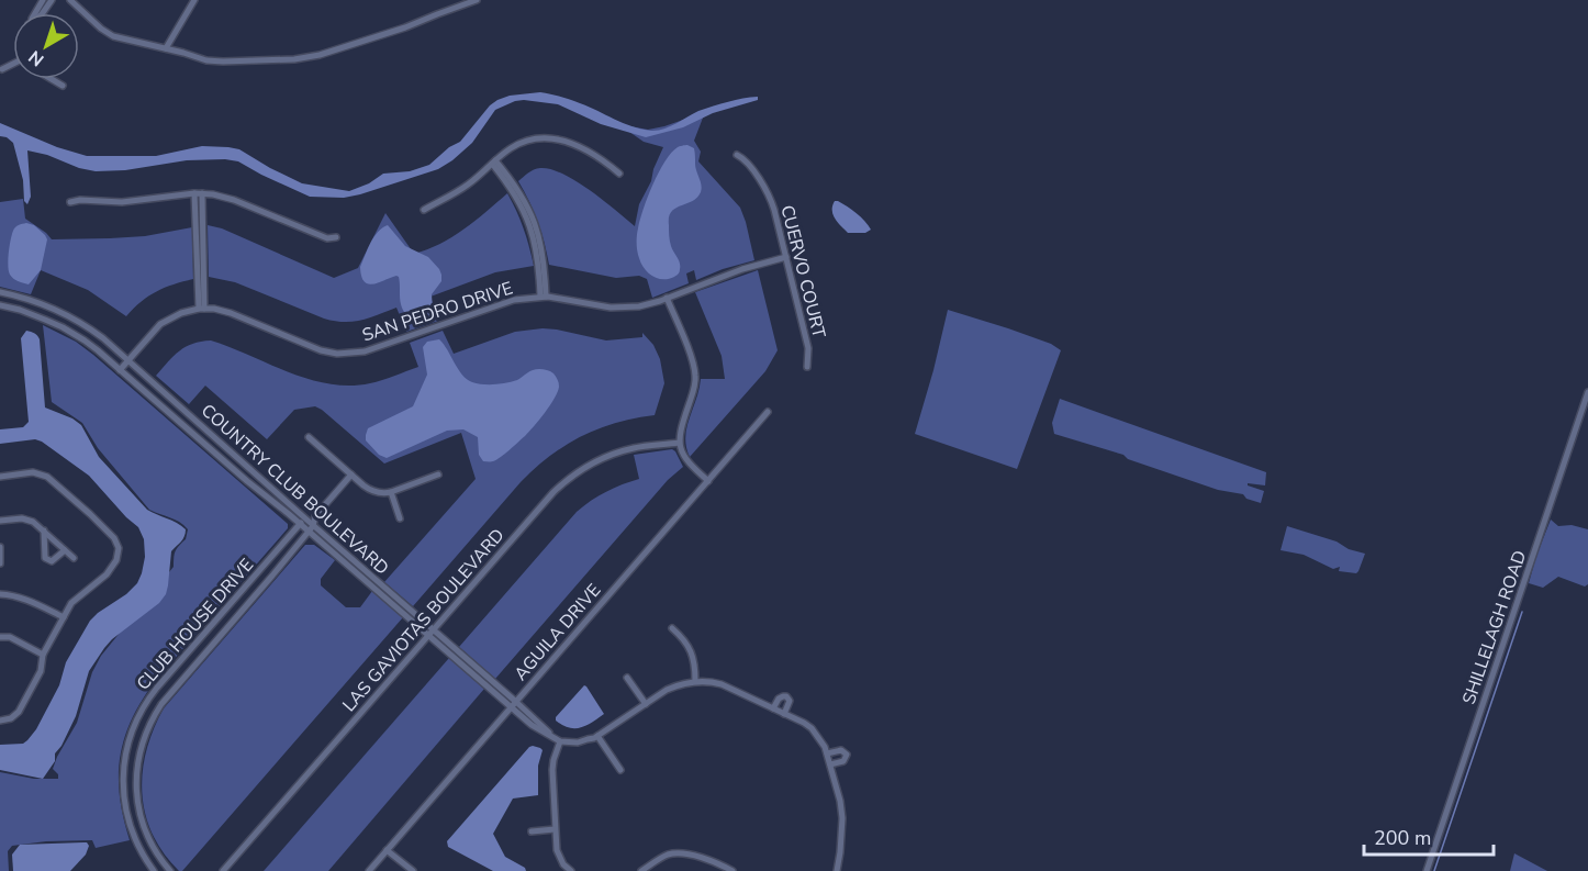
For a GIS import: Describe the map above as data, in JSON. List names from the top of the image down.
{
  "streets": {
    "street": [
      "CUERVO COURT",
      "SAN PEDRO DRIVE",
      "COUNTRY CLUB BOULEVARD",
      "LAS GAVIOTAS BOULEVARD",
      "CLUB HOUSE DRIVE",
      "SHILLELAGH ROAD",
      "AGUILA DRIVE"
    ]
  },
  "crossings": [
    ["CUERVO COURT", "SAN PEDRO DRIVE"],
    ["COUNTRY CLUB BOULEVARD", "LAS GAVIOTAS BOULEVARD"],
    ["COUNTRY CLUB BOULEVARD", "CLUB HOUSE DRIVE"],
    ["COUNTRY CLUB BOULEVARD", "AGUILA DRIVE"]
  ],
  "scale_bar": "200 m",
  "north": "bottom left"
}
